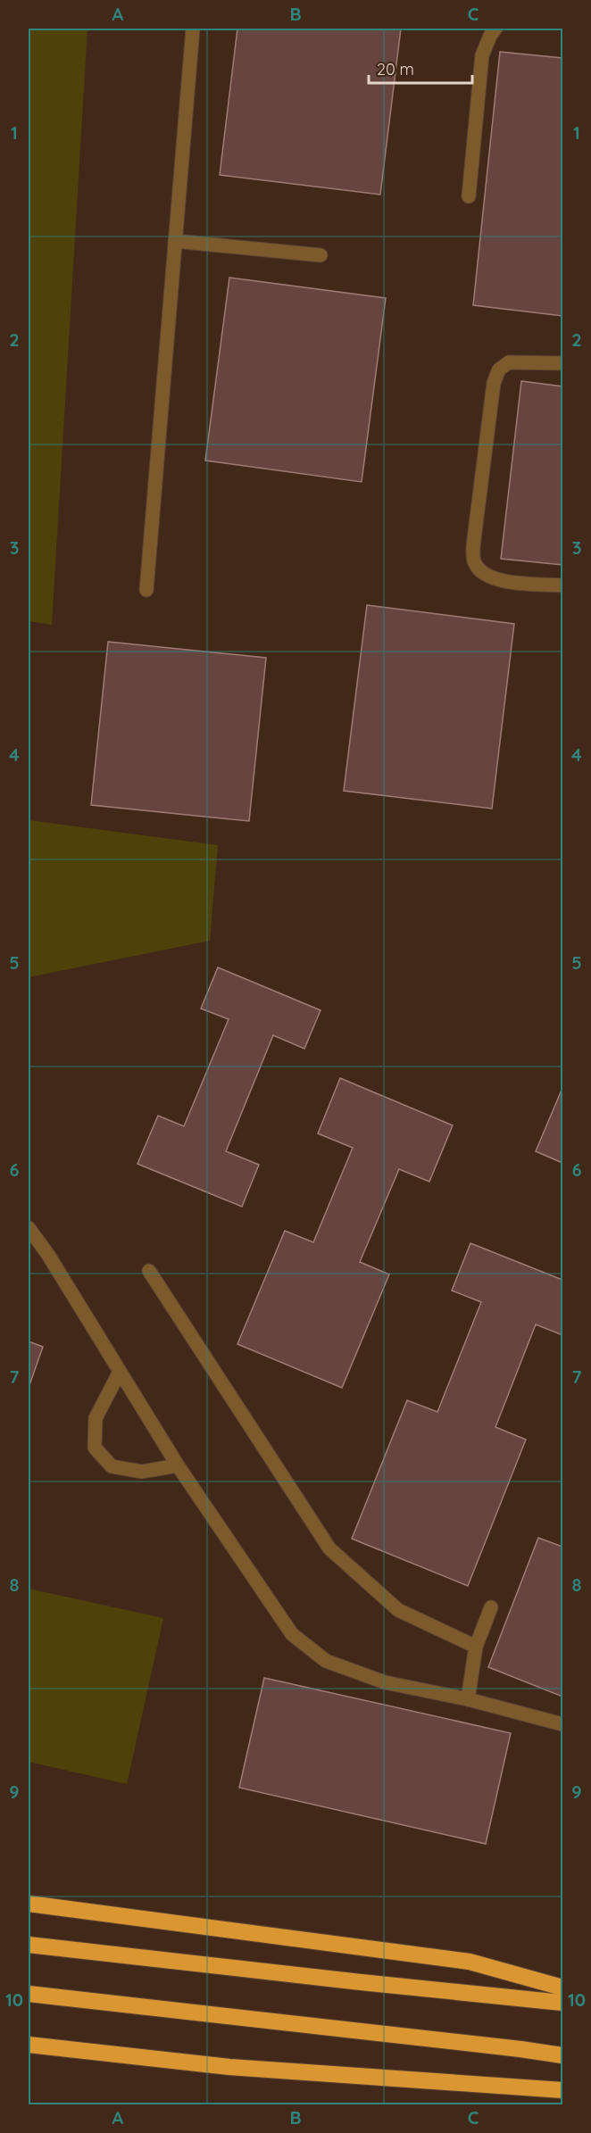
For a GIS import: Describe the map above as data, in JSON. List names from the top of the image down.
{
  "scale_bar": "20 m",
  "grid": {
    "columns": ["A", "B", "C"],
    "rows": [
      "1",
      "2",
      "3",
      "4",
      "5",
      "6",
      "7",
      "8",
      "9",
      "10"
    ]
  }
}
